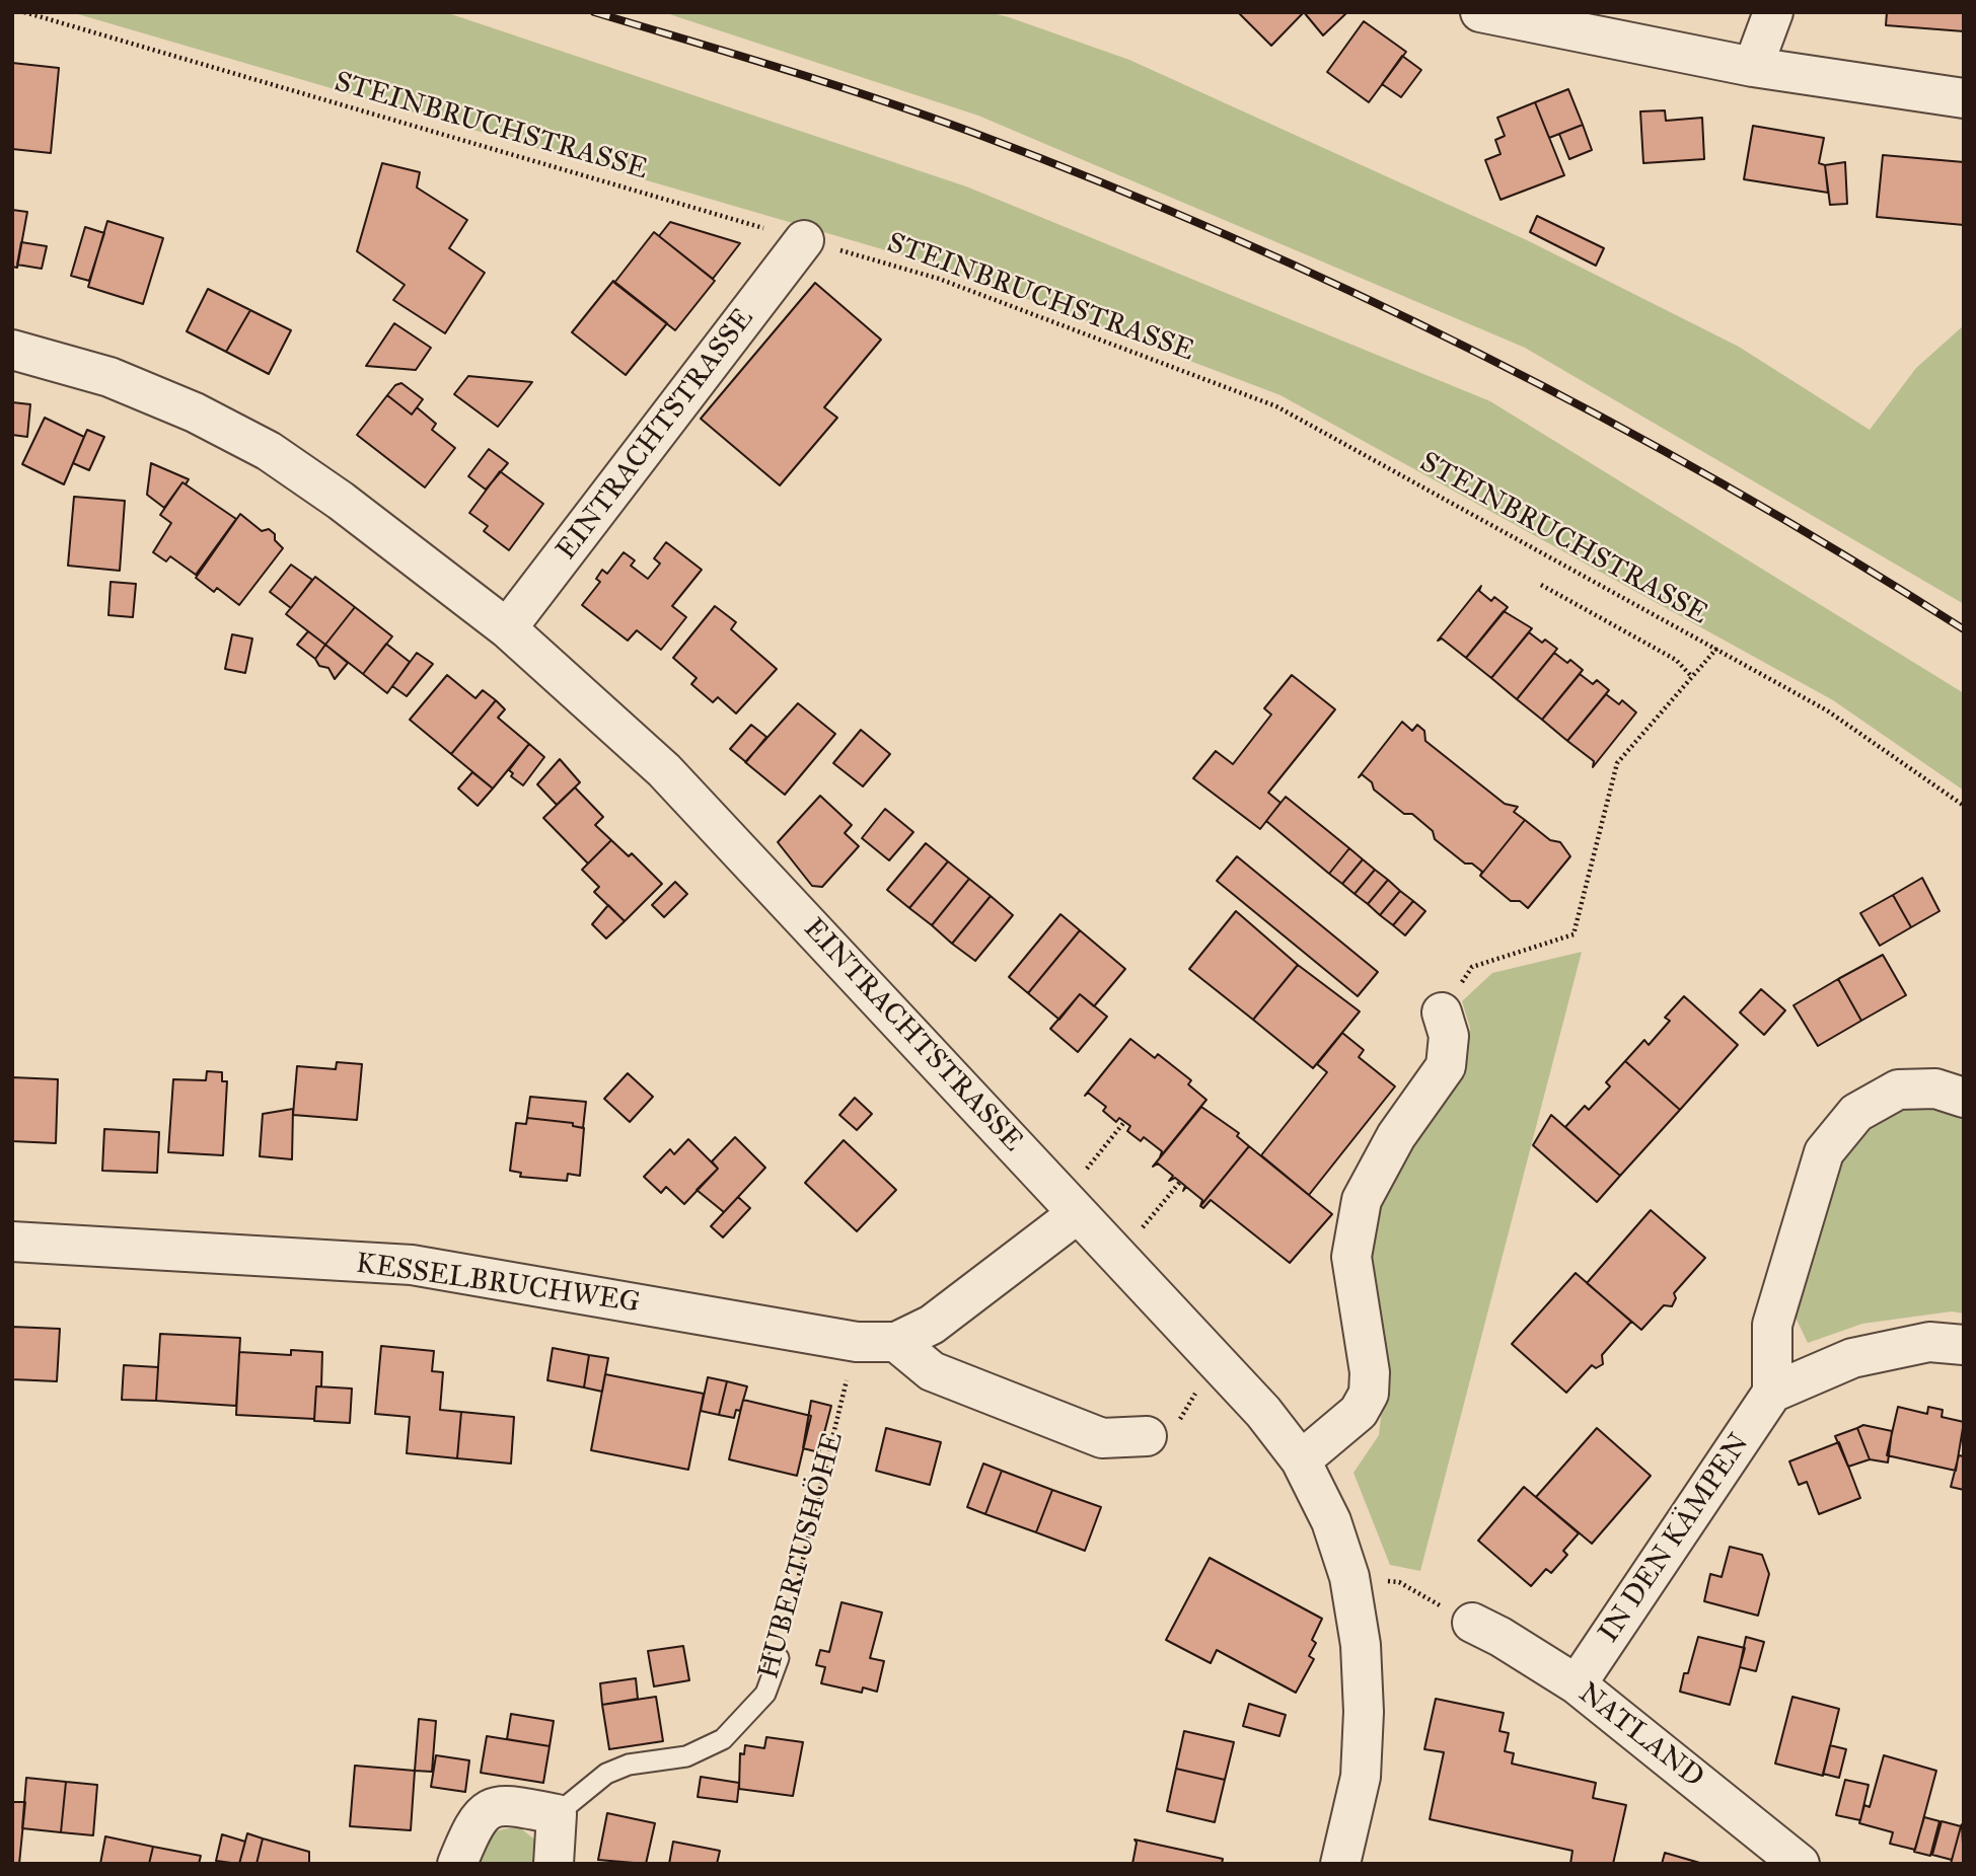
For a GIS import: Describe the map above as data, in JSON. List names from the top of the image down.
{
  "streets": {
    "street": [
      "EINTRACHTSTRASSE",
      "KESSELBRUCHWEG",
      "IN DEN KÄMPEN",
      "NATLAND"
    ],
    "lane": ["HUBERTUSHÖHE"],
    "path": ["STEINBRUCHSTRASSE"]
  },
  "crossings": [
    ["STEINBRUCHSTRASSE", "EINTRACHTSTRASSE"],
    ["EINTRACHTSTRASSE", "KESSELBRUCHWEG"],
    ["KESSELBRUCHWEG", "HUBERTUSHÖHE"],
    ["IN DEN KÄMPEN", "NATLAND"]
  ]
}
